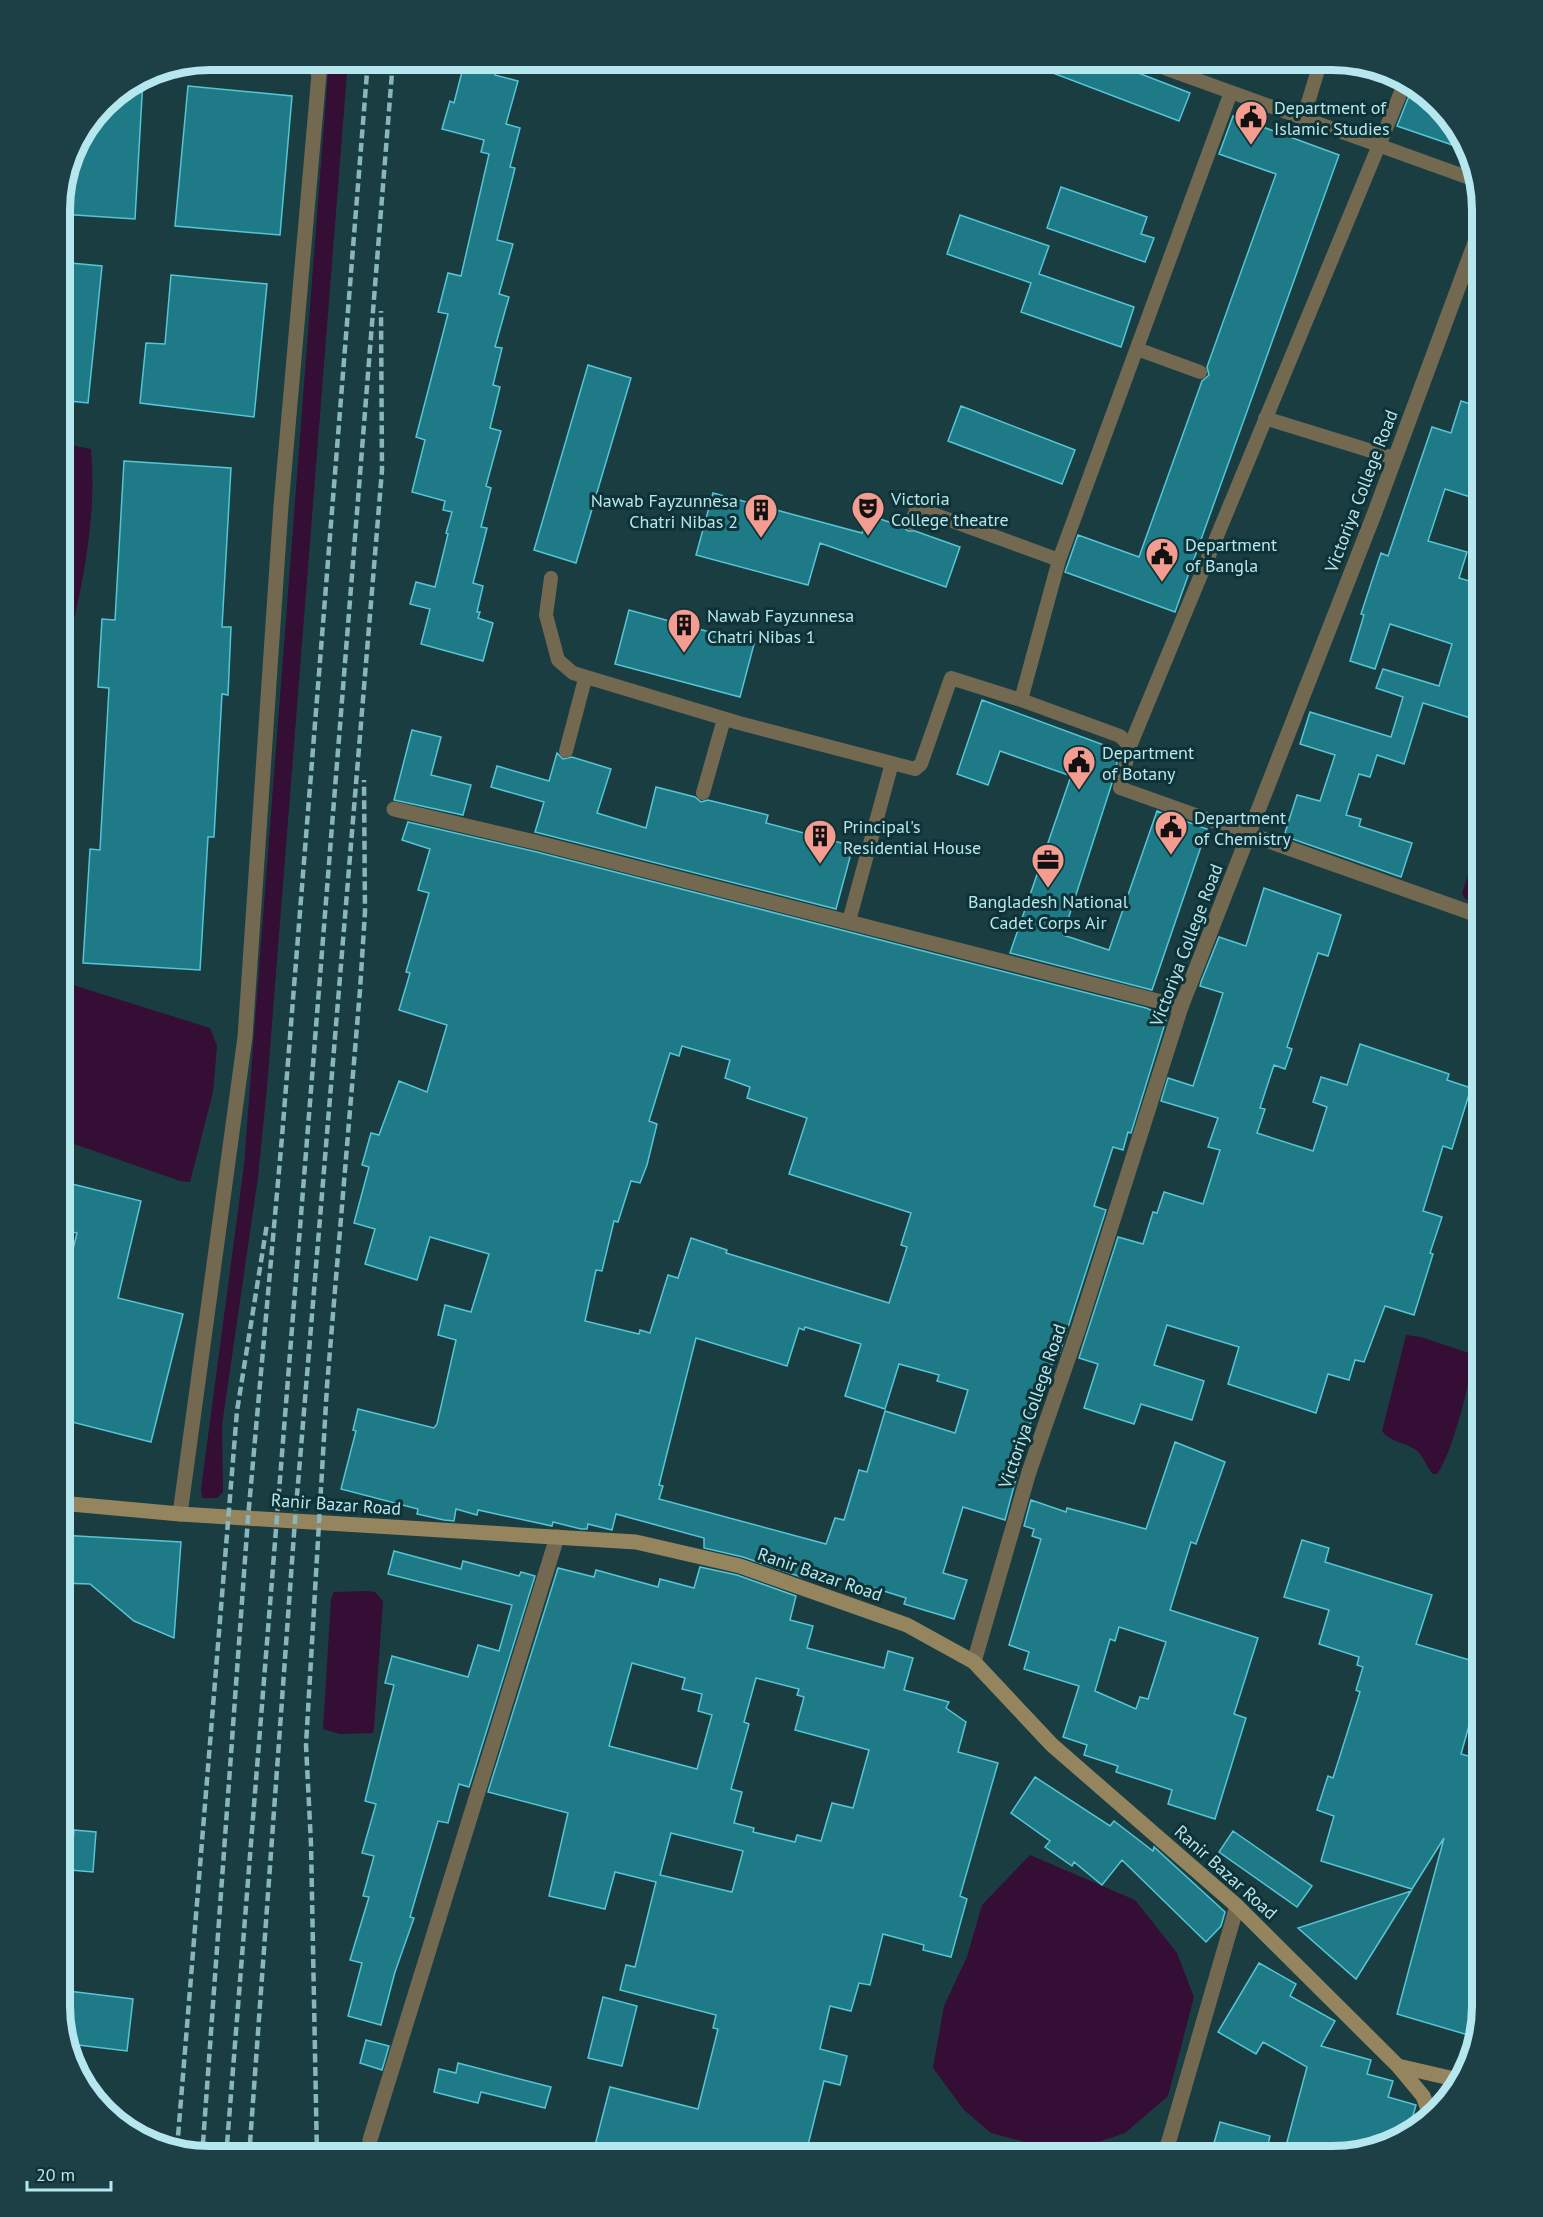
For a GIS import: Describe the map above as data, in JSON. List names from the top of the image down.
{
  "streets": {
    "main road": ["Ranir Bazar Road"],
    "street": ["Victoriya College Road"]
  },
  "crossings": [
    ["Victoriya College Road", "Ranir Bazar Road"]
  ],
  "places": {
    "public building": [
      "Department of Islamic Studies",
      "Department of Bangla",
      "Department of Botany",
      "Department of Chemistry"
    ],
    "theatre": ["Victoria College theatre"],
    "building": ["Nawab Fayzunnesa Chatri Nibas 2", "Nawab Fayzunnesa Chatri Nibas 1", "Principal's Residential House"],
    "office": ["Bangladesh National Cadet Corps Air"]
  },
  "scale_bar": "20 m"
}
